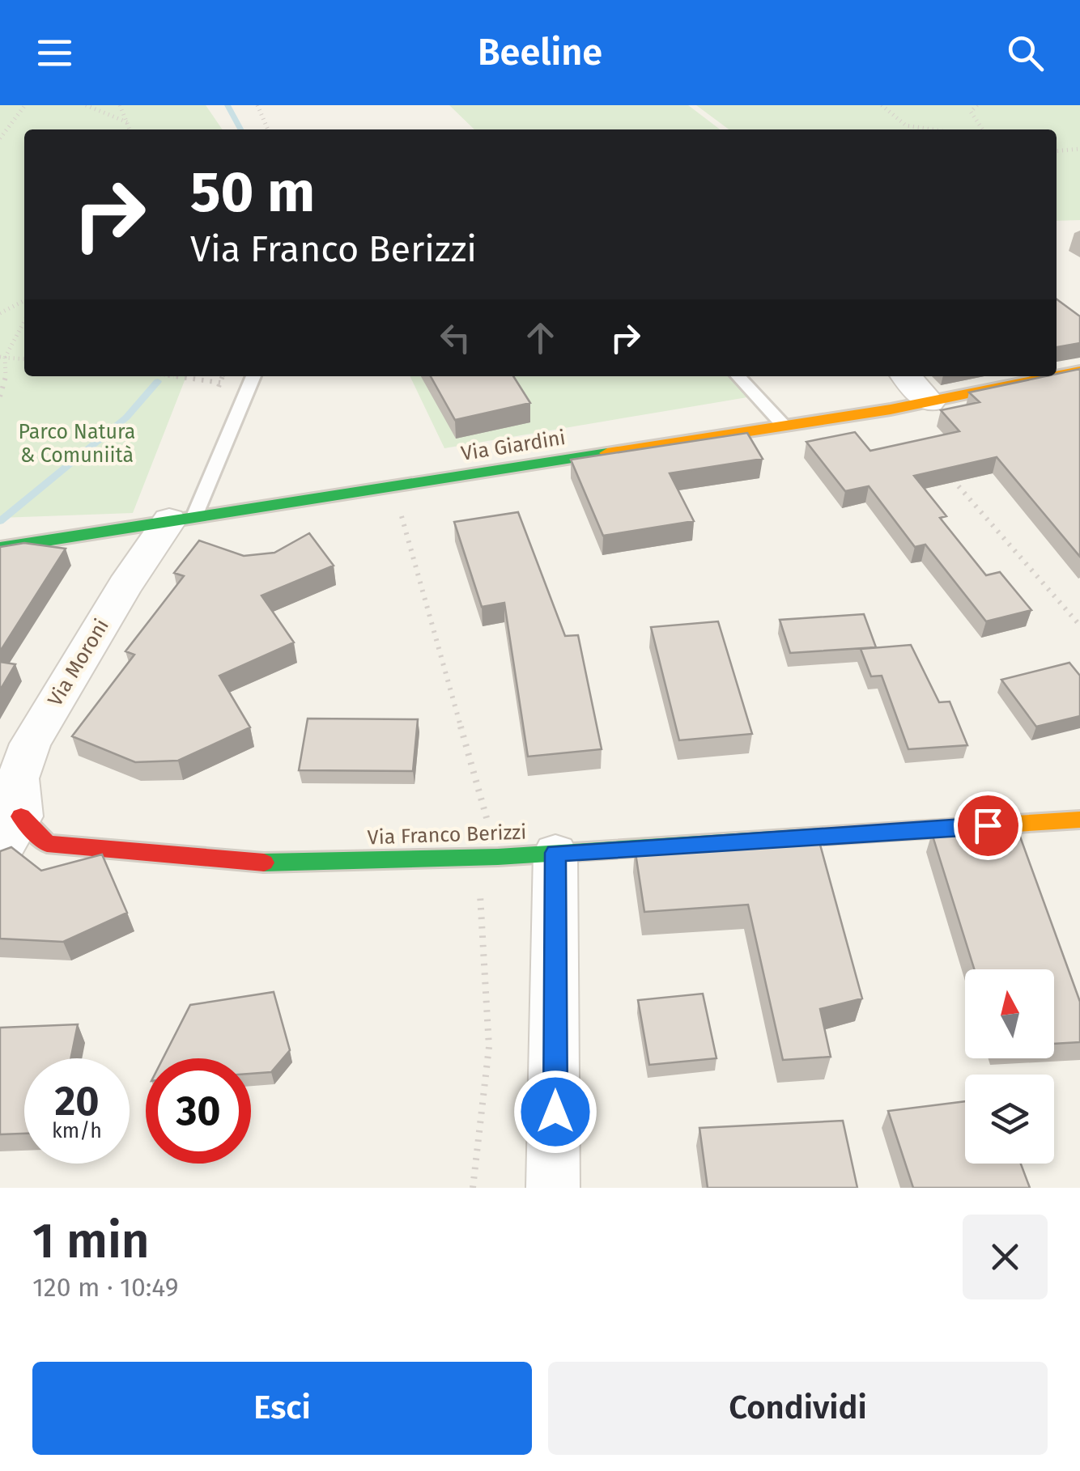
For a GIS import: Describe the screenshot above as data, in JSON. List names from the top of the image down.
{
  "streets": {
    "street": ["Via Giardini", "Via Moroni", "Via Franco Berizzi"]
  },
  "crossings": [
    ["Via Giardini", "Via Moroni"],
    ["Via Moroni", "Via Franco Berizzi"]
  ],
  "parks": ["Parco Natura & Comuniità"],
  "north": "top",
  "page": {
    "header": "Beeline",
    "turn": ["50 m", "Via Franco Berizzi"],
    "speed": "20 km/h",
    "limit": "30",
    "heading": ["1 min", "120 m · 10:49"],
    "buttons": ["Esci", "Condividi"]
  }
}
